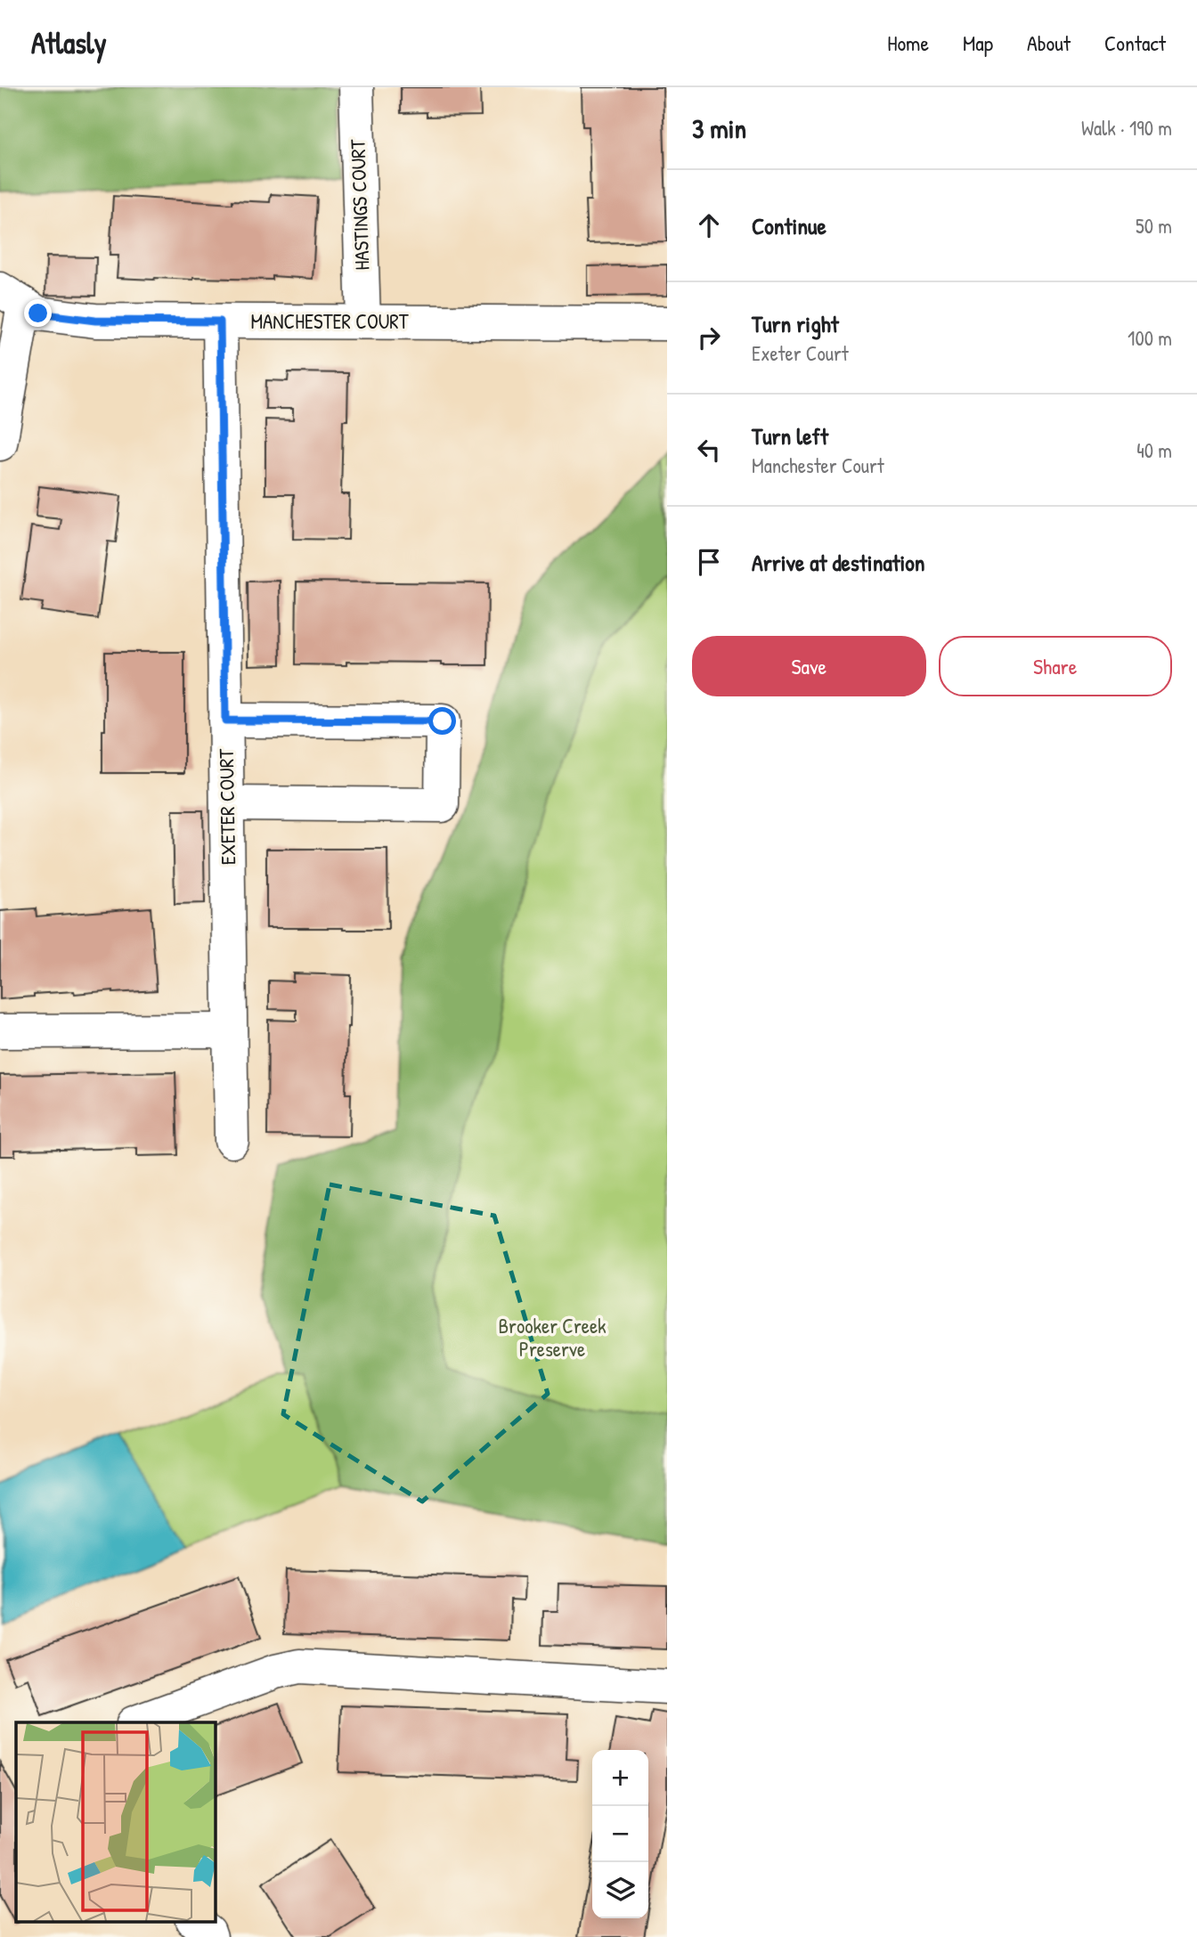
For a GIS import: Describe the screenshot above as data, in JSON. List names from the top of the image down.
{
  "streets": {
    "street": ["HASTINGS COURT", "MANCHESTER COURT", "EXETER COURT"]
  },
  "crossings": [
    ["HASTINGS COURT", "MANCHESTER COURT"],
    ["MANCHESTER COURT", "EXETER COURT"]
  ],
  "parks": ["Brooker Creek Preserve"],
  "page": {
    "header": "Atlasly",
    "nav": [
      "Home",
      "Map",
      "About",
      "Contact"
    ],
    "heading": ["3 min", "Walk · 190 m"],
    "list": [
      ["Continue", "50 m"],
      ["Turn right", "Exeter Court", "100 m"],
      ["Turn left", "Manchester Court", "40 m"],
      "Arrive at destination"
    ],
    "buttons": ["Save", "Share"],
    "map_buttons": ["+", "−"]
  }
}
